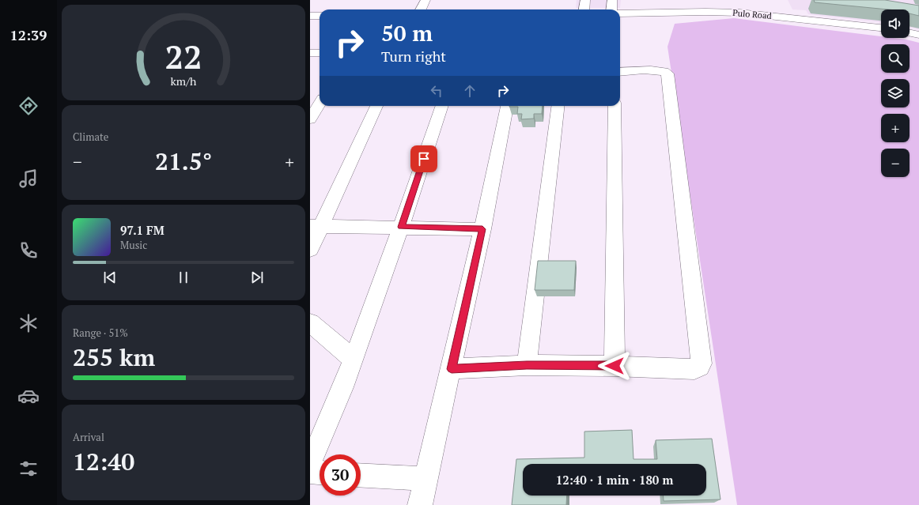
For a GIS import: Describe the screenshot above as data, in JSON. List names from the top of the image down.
{
  "streets": {
    "street": ["Pulo Road"]
  },
  "page": {
    "tabs": "12:39",
    "map_buttons": ["+", "−"],
    "turn": ["50 m", "Turn right"],
    "tile": [
      "Climate",
      ["Range · 51%", "255 km"],
      ["Arrival", "12:40"]
    ],
    "heat": ["−", "21.5°", "+"],
    "song": ["97.1 FM", "Music"],
    "limit": "30",
    "trip": "12:40 · 1 min · 180 m",
    "gauge": ["22", "km/h"]
  }
}
